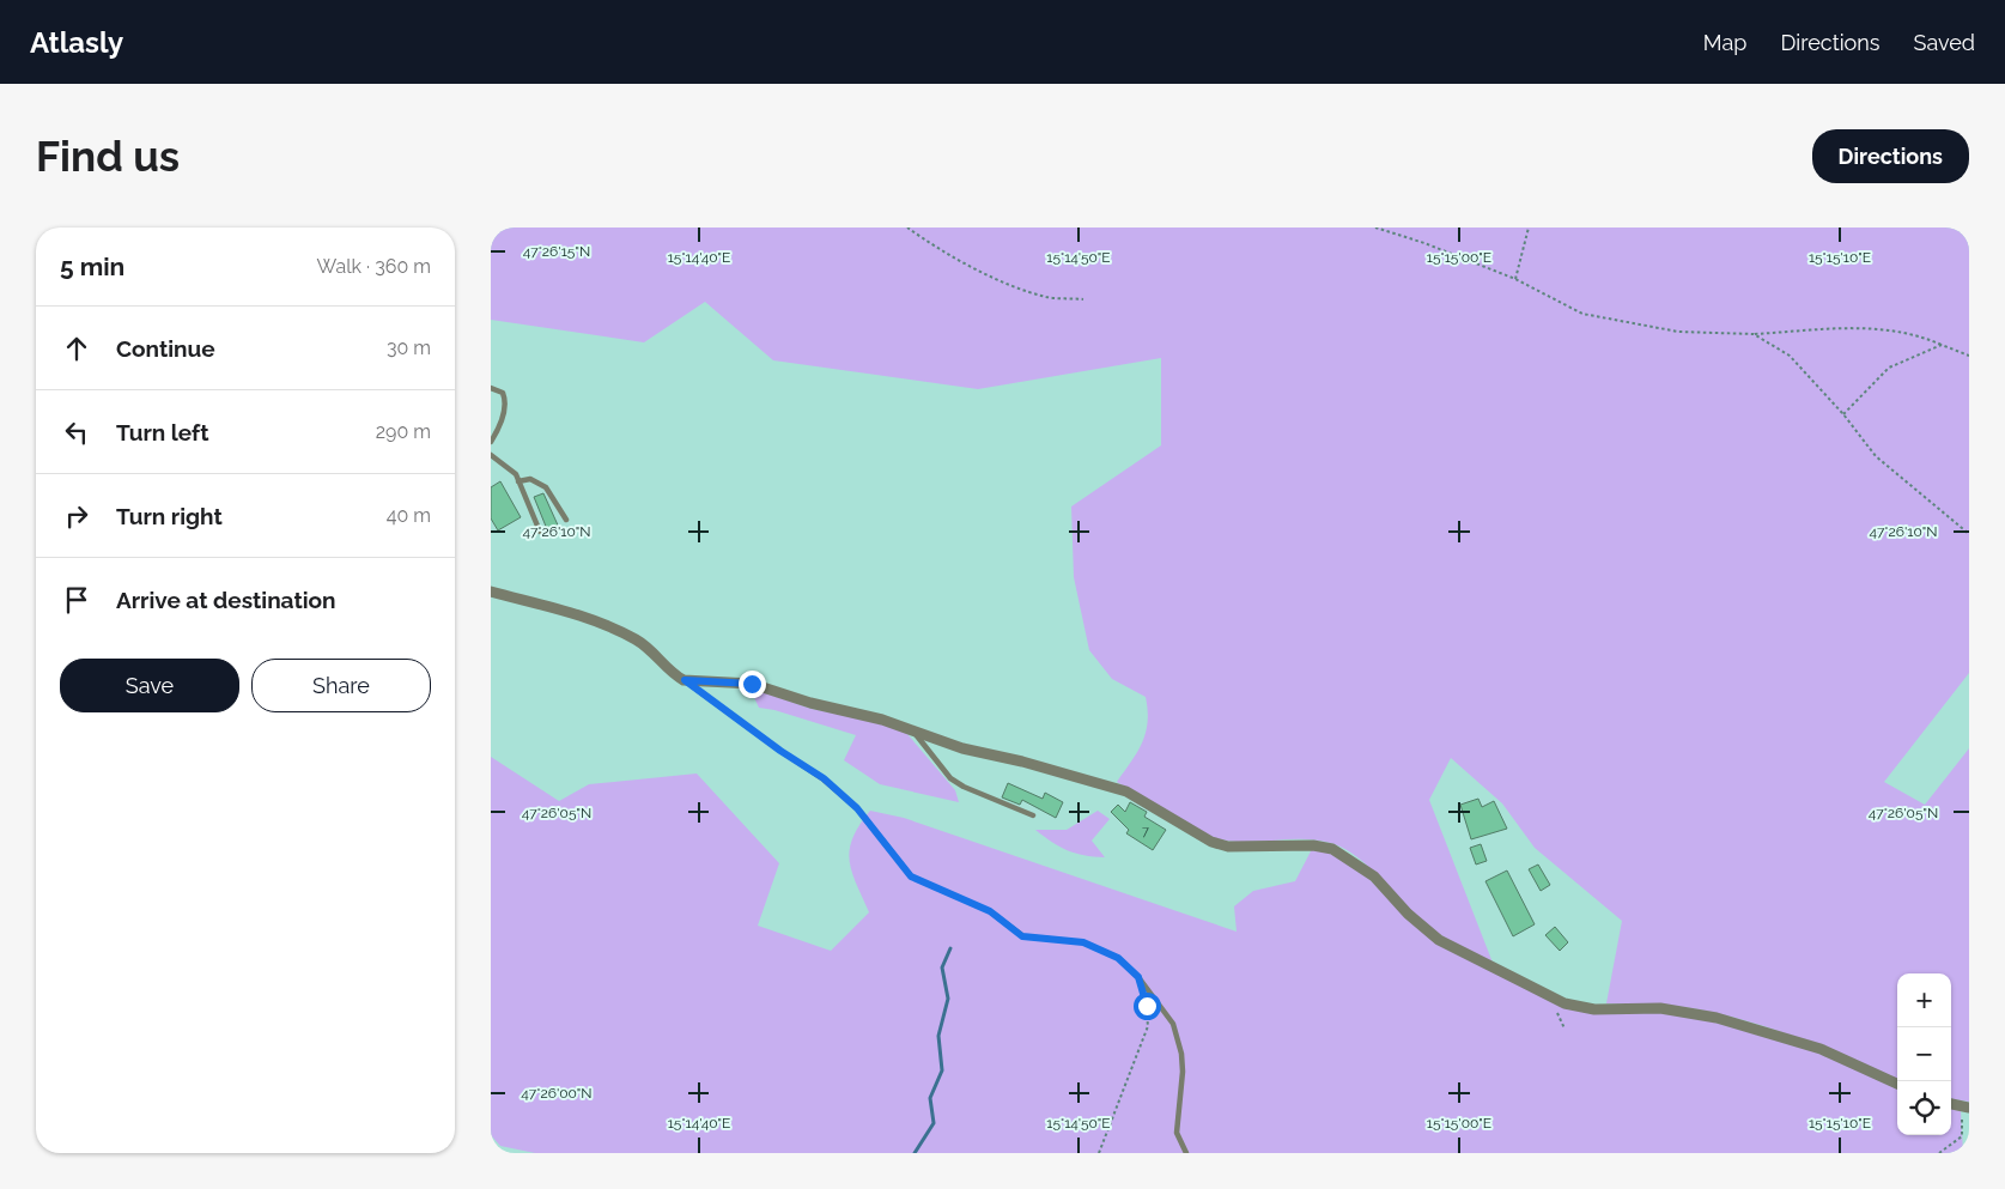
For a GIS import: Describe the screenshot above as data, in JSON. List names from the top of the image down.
{
  "house_numbers": ["7"],
  "page": {
    "header": "Atlasly",
    "nav": ["Map", "Directions", "Saved"],
    "buttons": [
      "Directions",
      ["Save", "Share"]
    ],
    "title": "Find us",
    "heading": ["5 min", "Walk · 360 m"],
    "list": [
      ["Continue", "30 m"],
      ["Turn left", "290 m"],
      ["Turn right", "40 m"],
      "Arrive at destination"
    ],
    "map_buttons": ["+", "−"]
  },
  "coordinates": [
    "47°26'15\"N",
    "15°14'40\"E",
    "15°14'50\"E",
    "15°15'00\"E",
    "15°15'10\"E",
    "47°26'10\"N",
    "47°26'05\"N",
    "47°26'00\"N"
  ]
}
